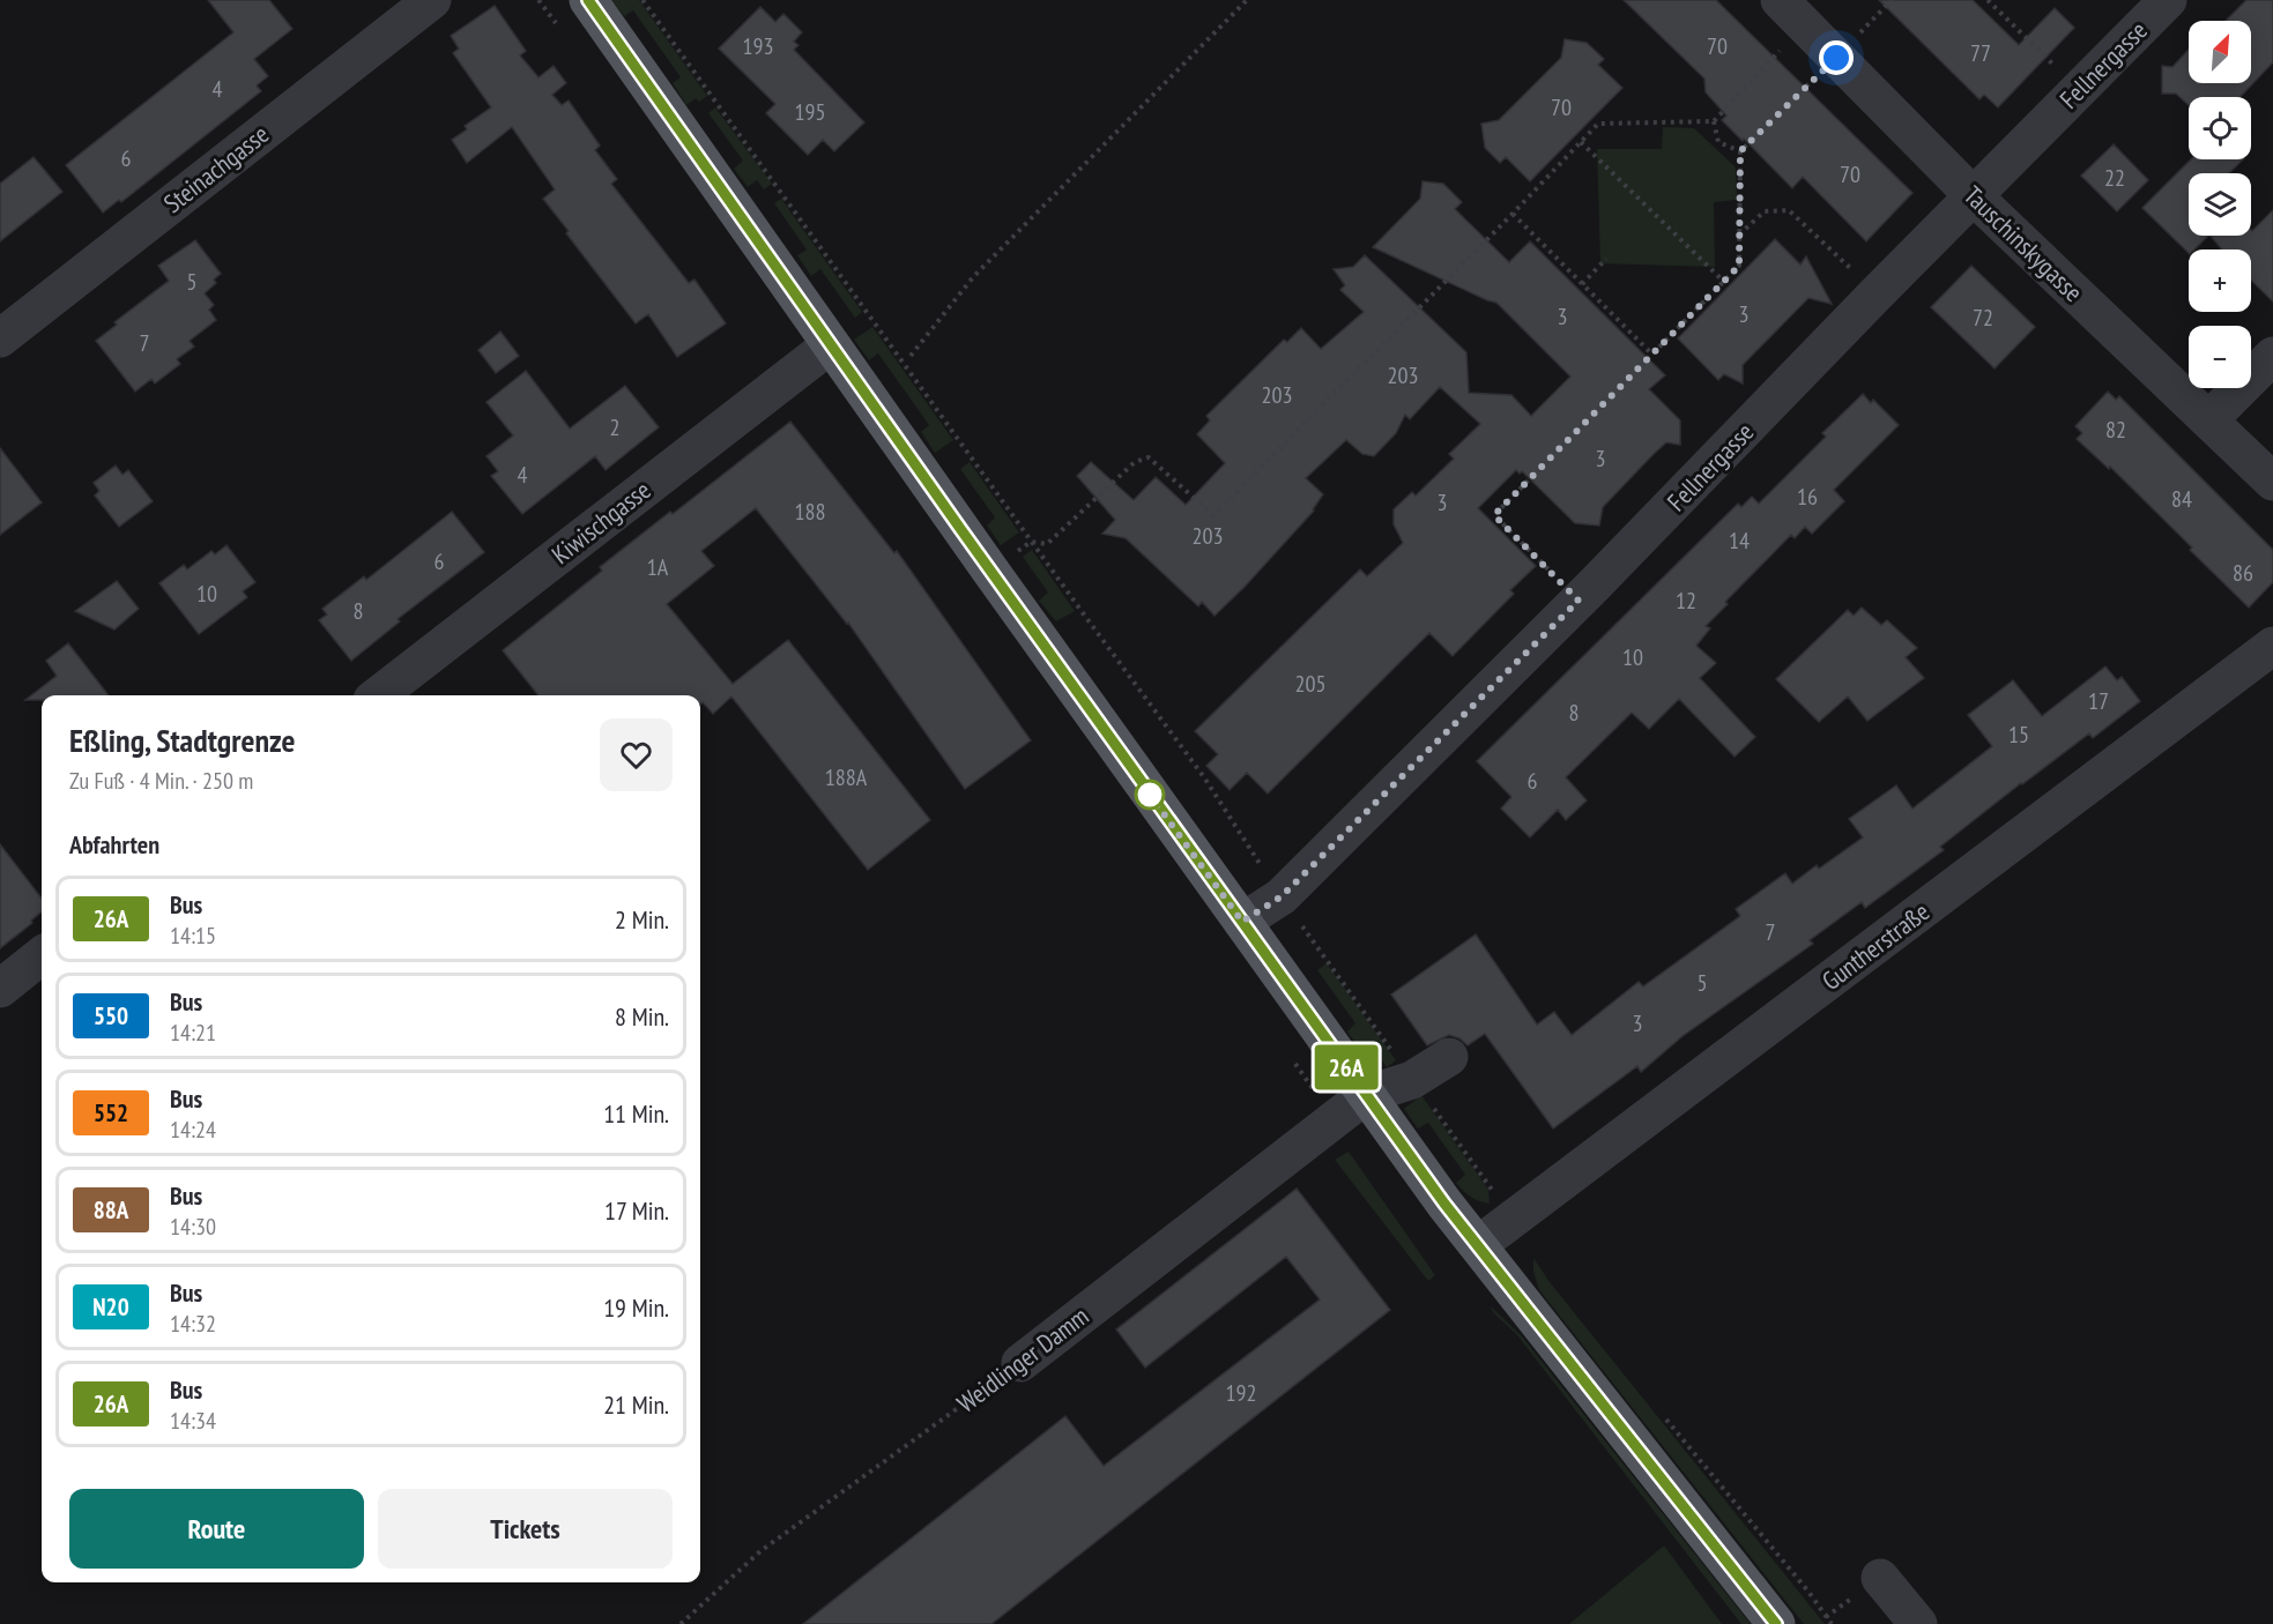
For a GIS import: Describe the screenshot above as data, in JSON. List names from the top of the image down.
{
  "streets": {
    "street": [
      "Fellnergasse",
      "Steinachgasse",
      "Tauschinskygasse",
      "Kiwischgasse",
      "Guntherstraße",
      "Weidlinger Damm"
    ]
  },
  "crossings": [
    ["Fellnergasse", "Tauschinskygasse"]
  ],
  "lines": ["bus line 26A"],
  "house_numbers": [
    "193",
    "70",
    "77",
    "4",
    "70",
    "195",
    "6",
    "70",
    "22",
    "5",
    "3",
    "3",
    "72",
    "7",
    "203",
    "203",
    "2",
    "82",
    "3",
    "4",
    "16",
    "84",
    "3",
    "188",
    "203",
    "14",
    "6",
    "1A",
    "86",
    "10",
    "12",
    "8",
    "10",
    "205",
    "17",
    "8",
    "15",
    "188A",
    "6",
    "7",
    "5",
    "3",
    "192"
  ],
  "north": "top right",
  "page": {
    "on_map": "26A",
    "map_buttons": ["+", "−"],
    "heading": [
      ["Eßling, Stadtgrenze", "Zu Fuß · 4 Min. · 250 m"],
      "Abfahrten"
    ],
    "list": [
      {
        "mark": "26A",
        "name": "Bus",
        "note": "14:15",
        "value": "2 Min."
      },
      {
        "mark": "550",
        "name": "Bus",
        "note": "14:21",
        "value": "8 Min."
      },
      {
        "mark": "552",
        "name": "Bus",
        "note": "14:24",
        "value": "11 Min."
      },
      {
        "mark": "88A",
        "name": "Bus",
        "note": "14:30",
        "value": "17 Min."
      },
      {
        "mark": "N20",
        "name": "Bus",
        "note": "14:32",
        "value": "19 Min."
      },
      {
        "mark": "26A",
        "name": "Bus",
        "note": "14:34",
        "value": "21 Min."
      }
    ],
    "buttons": ["Route", "Tickets"]
  }
}
